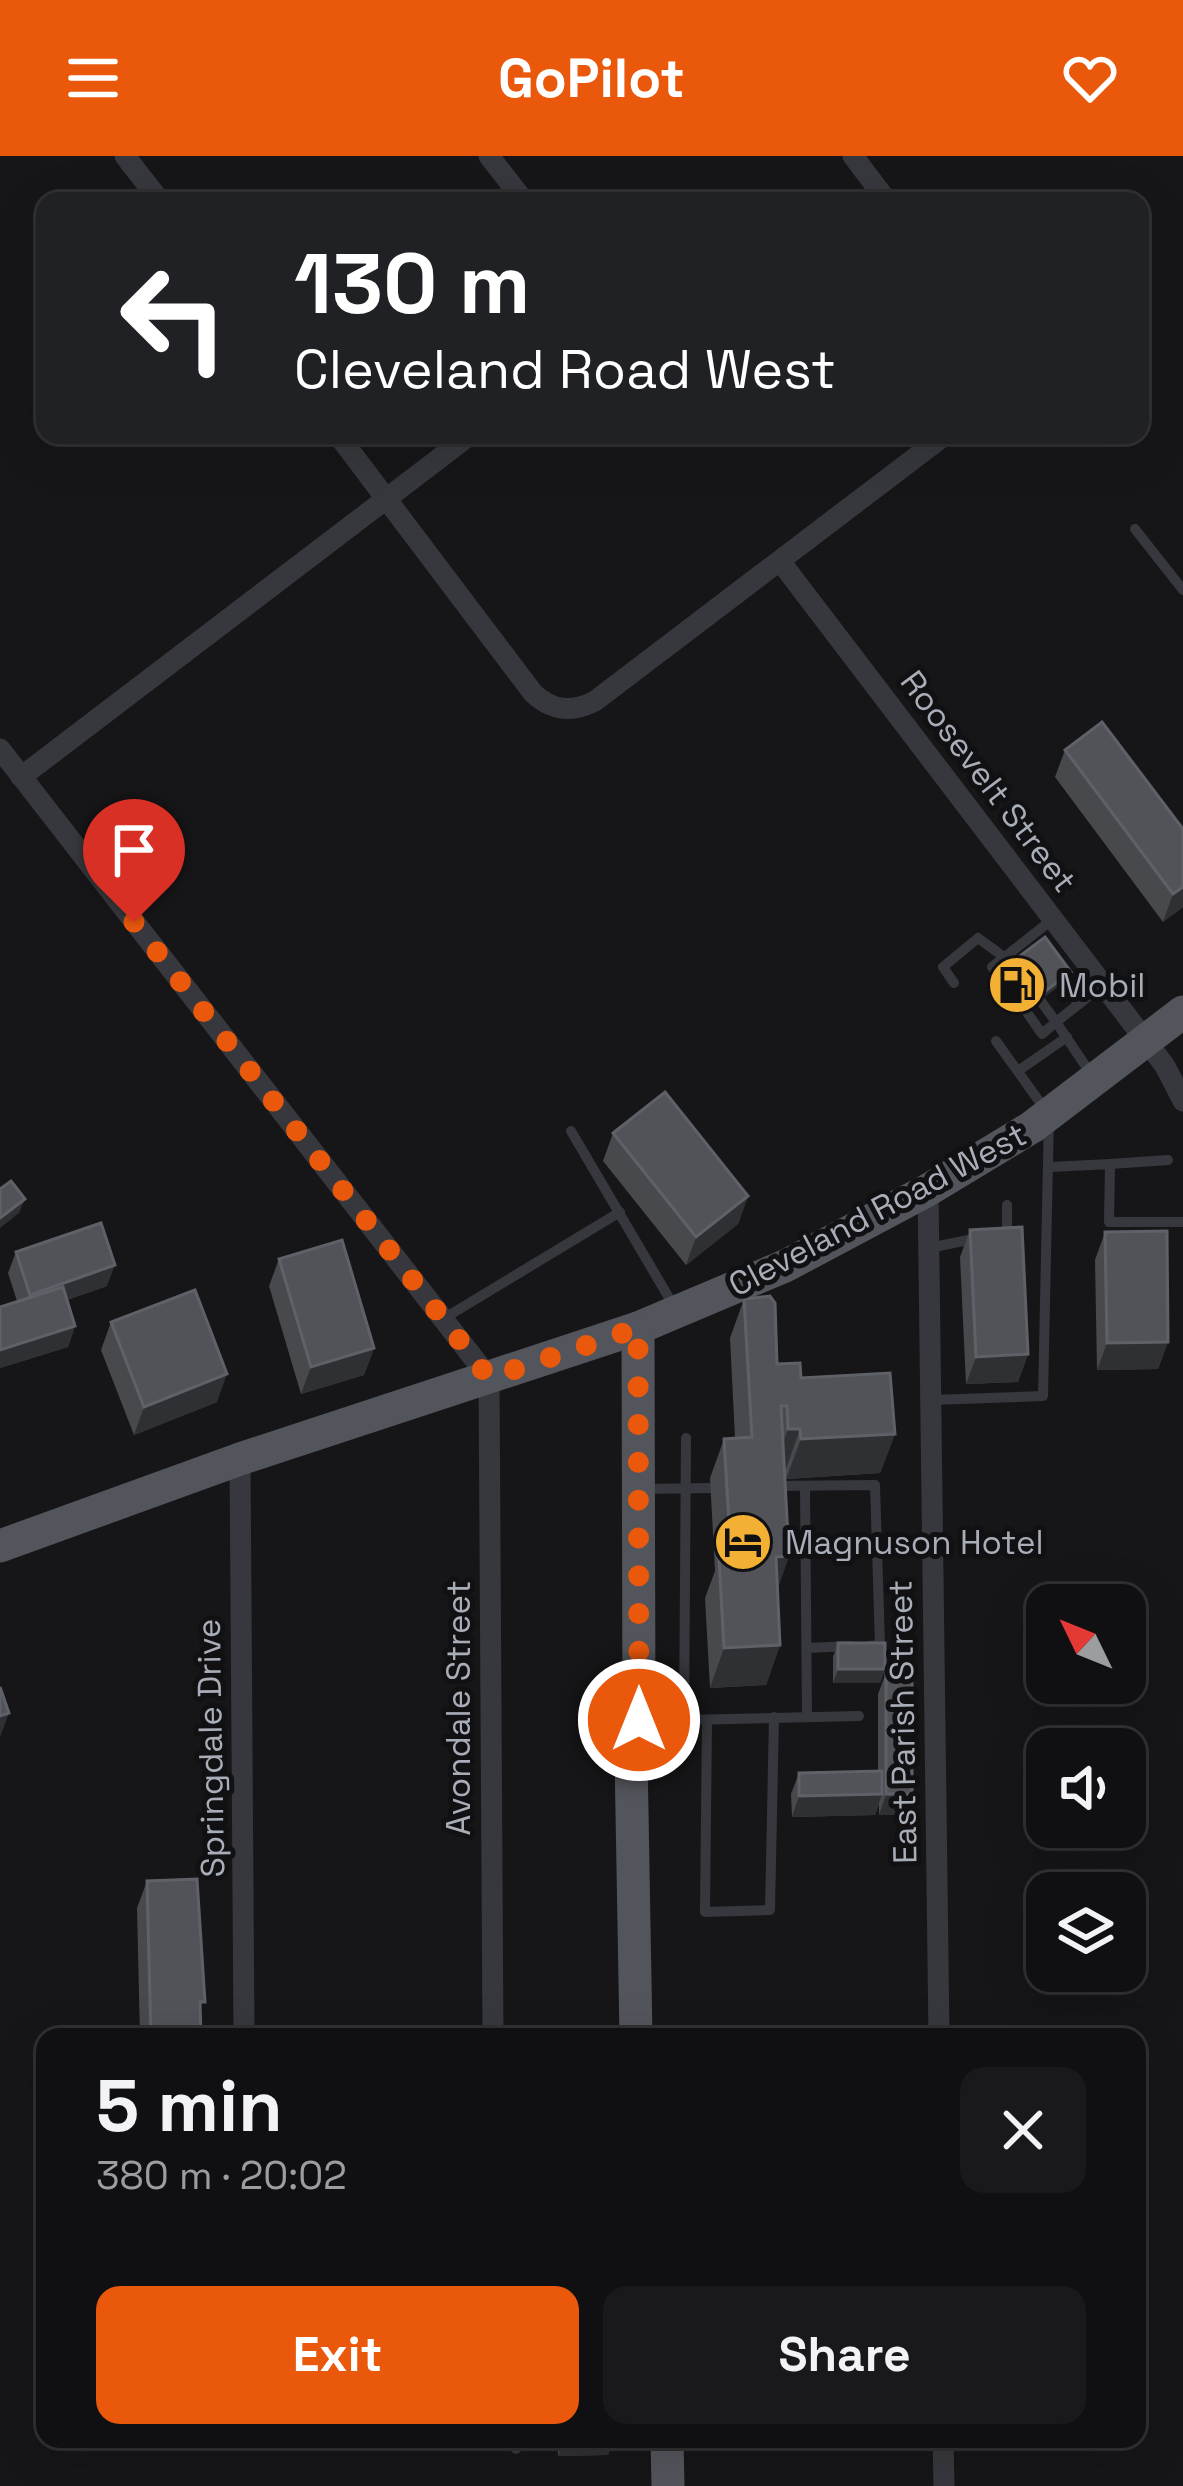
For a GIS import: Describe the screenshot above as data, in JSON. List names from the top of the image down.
{
  "streets": {
    "main road": ["Cleveland Road West"],
    "street": [
      "Roosevelt Street",
      "Avondale Street",
      "East Parish Street",
      "Springdale Drive"
    ]
  },
  "crossings": [
    ["Roosevelt Street", "Cleveland Road West"],
    ["Cleveland Road West", "Avondale Street"],
    ["Cleveland Road West", "East Parish Street"],
    ["Cleveland Road West", "Springdale Drive"]
  ],
  "places": {
    "fuel station": ["Mobil"],
    "hotel": ["Magnuson Hotel"]
  },
  "north": "top left",
  "page": {
    "header": "GoPilot",
    "turn": ["130 m", "Cleveland Road West"],
    "heading": ["5 min", "380 m · 20:02"],
    "buttons": ["Exit", "Share"]
  }
}
